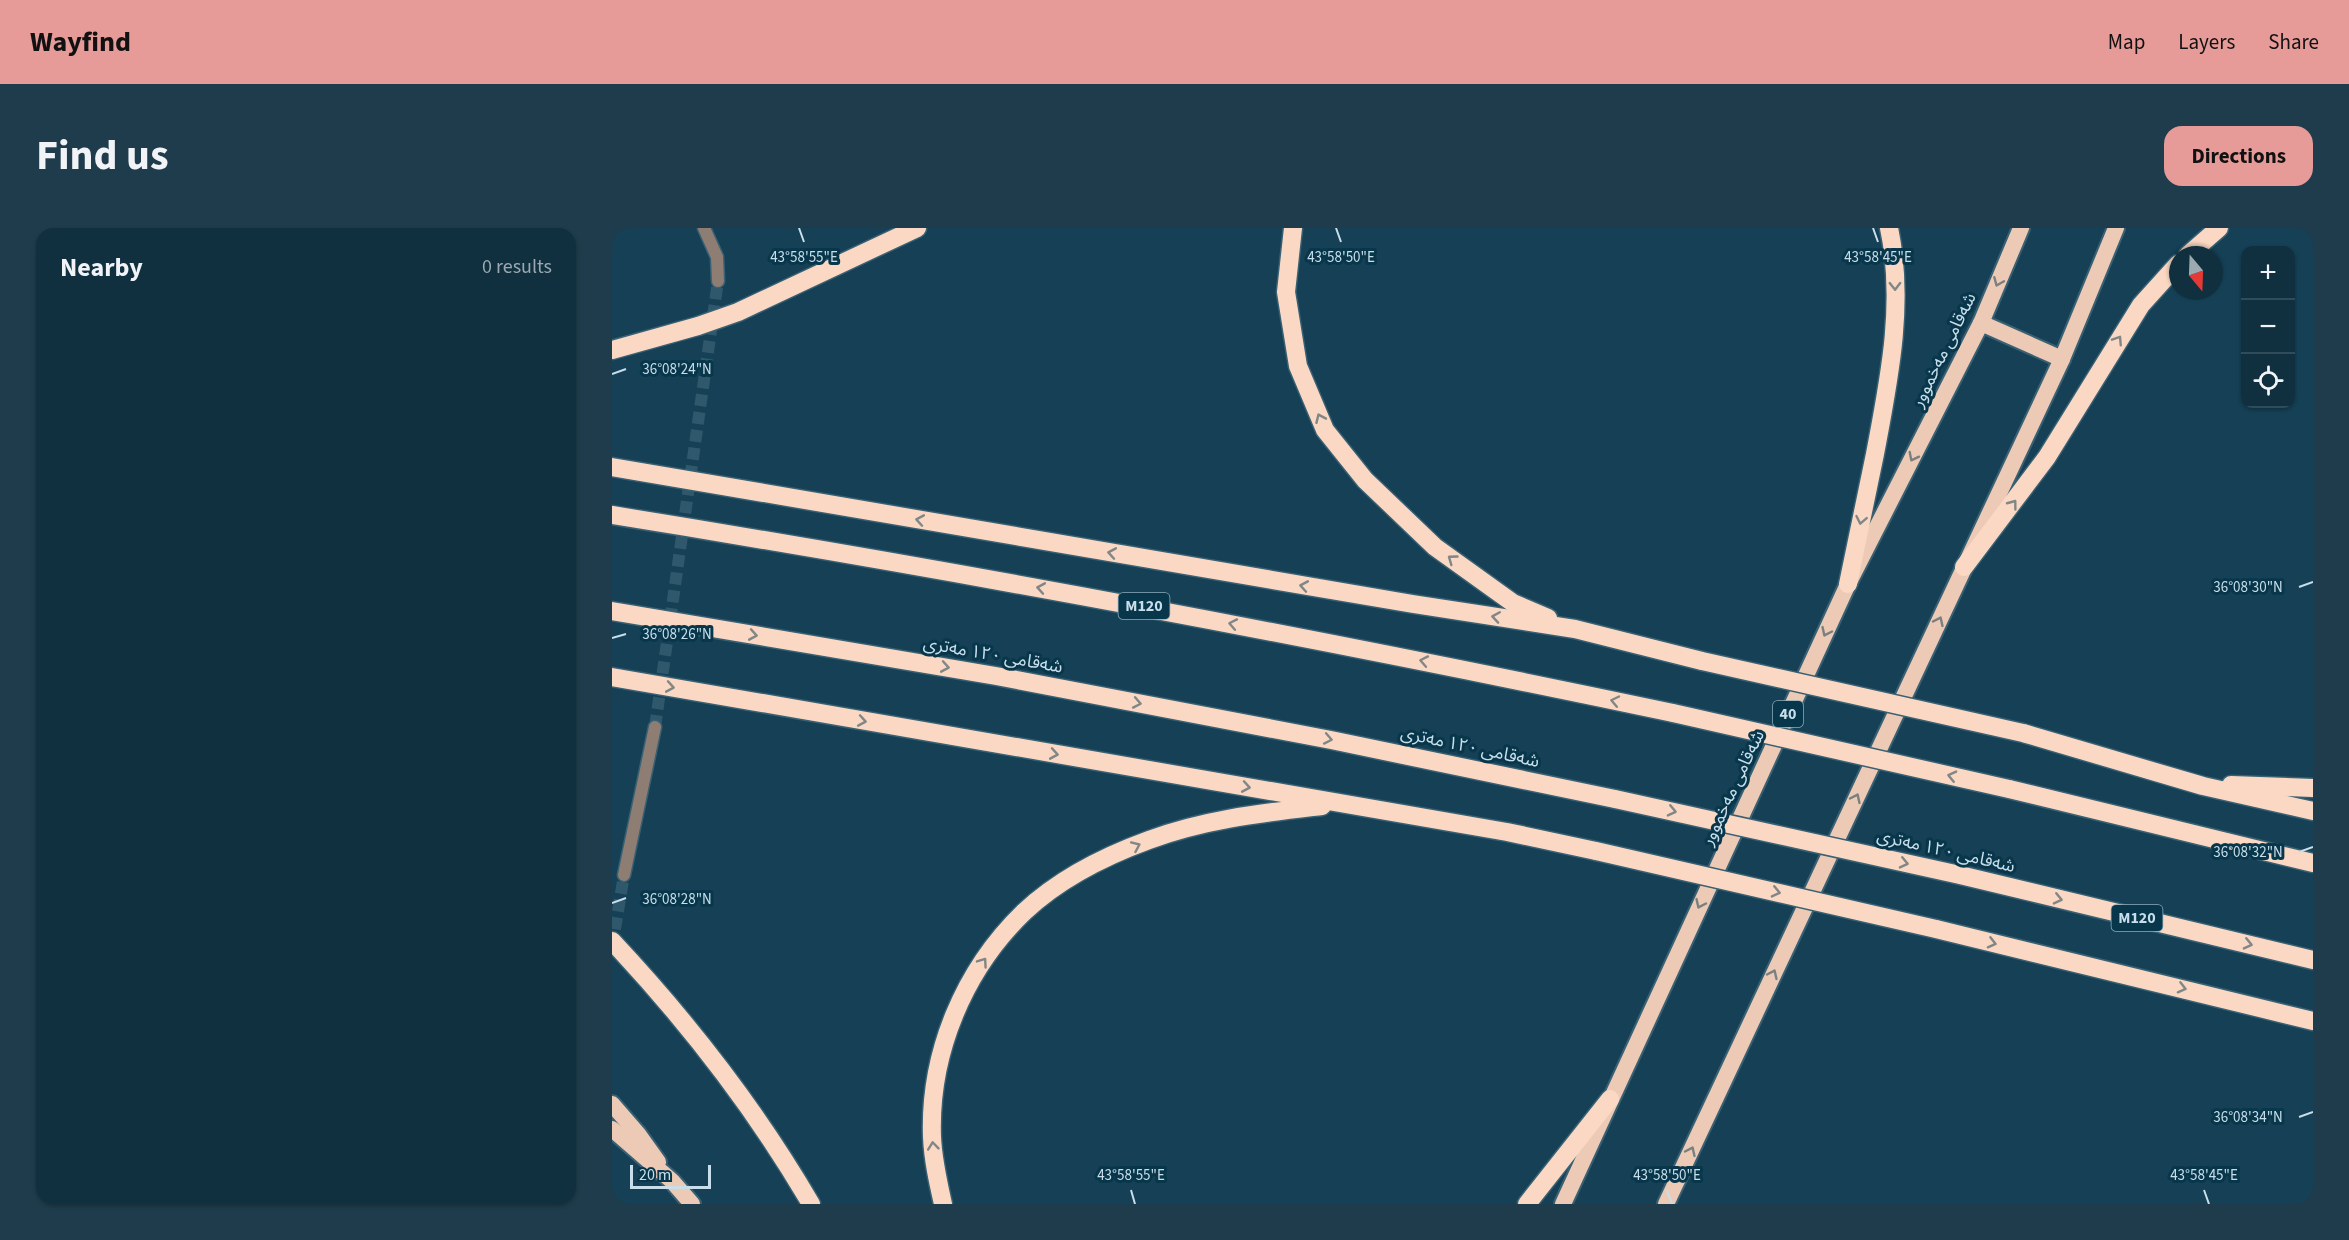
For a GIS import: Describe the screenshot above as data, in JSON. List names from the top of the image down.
{
  "streets": {
    "highway": [
      "شەقامی مەخموور",
      "M120",
      "شەقامی ١٢٠ مەتری",
      "40"
    ]
  },
  "scale_bar": "20 m",
  "north": "bottom",
  "page": {
    "header": "Wayfind",
    "nav": ["Map", "Layers", "Share"],
    "title": "Find us",
    "buttons": "Directions",
    "heading": ["Nearby", "0 results"],
    "map_buttons": ["+", "−"],
    "scale": "20 m"
  },
  "coordinates": [
    "43°58'55\"E",
    "43°58'50\"E",
    "43°58'45\"E",
    "36°08'24\"N",
    "36°08'30\"N",
    "36°08'26\"N",
    "36°08'32\"N",
    "36°08'28\"N",
    "36°08'34\"N"
  ]
}
